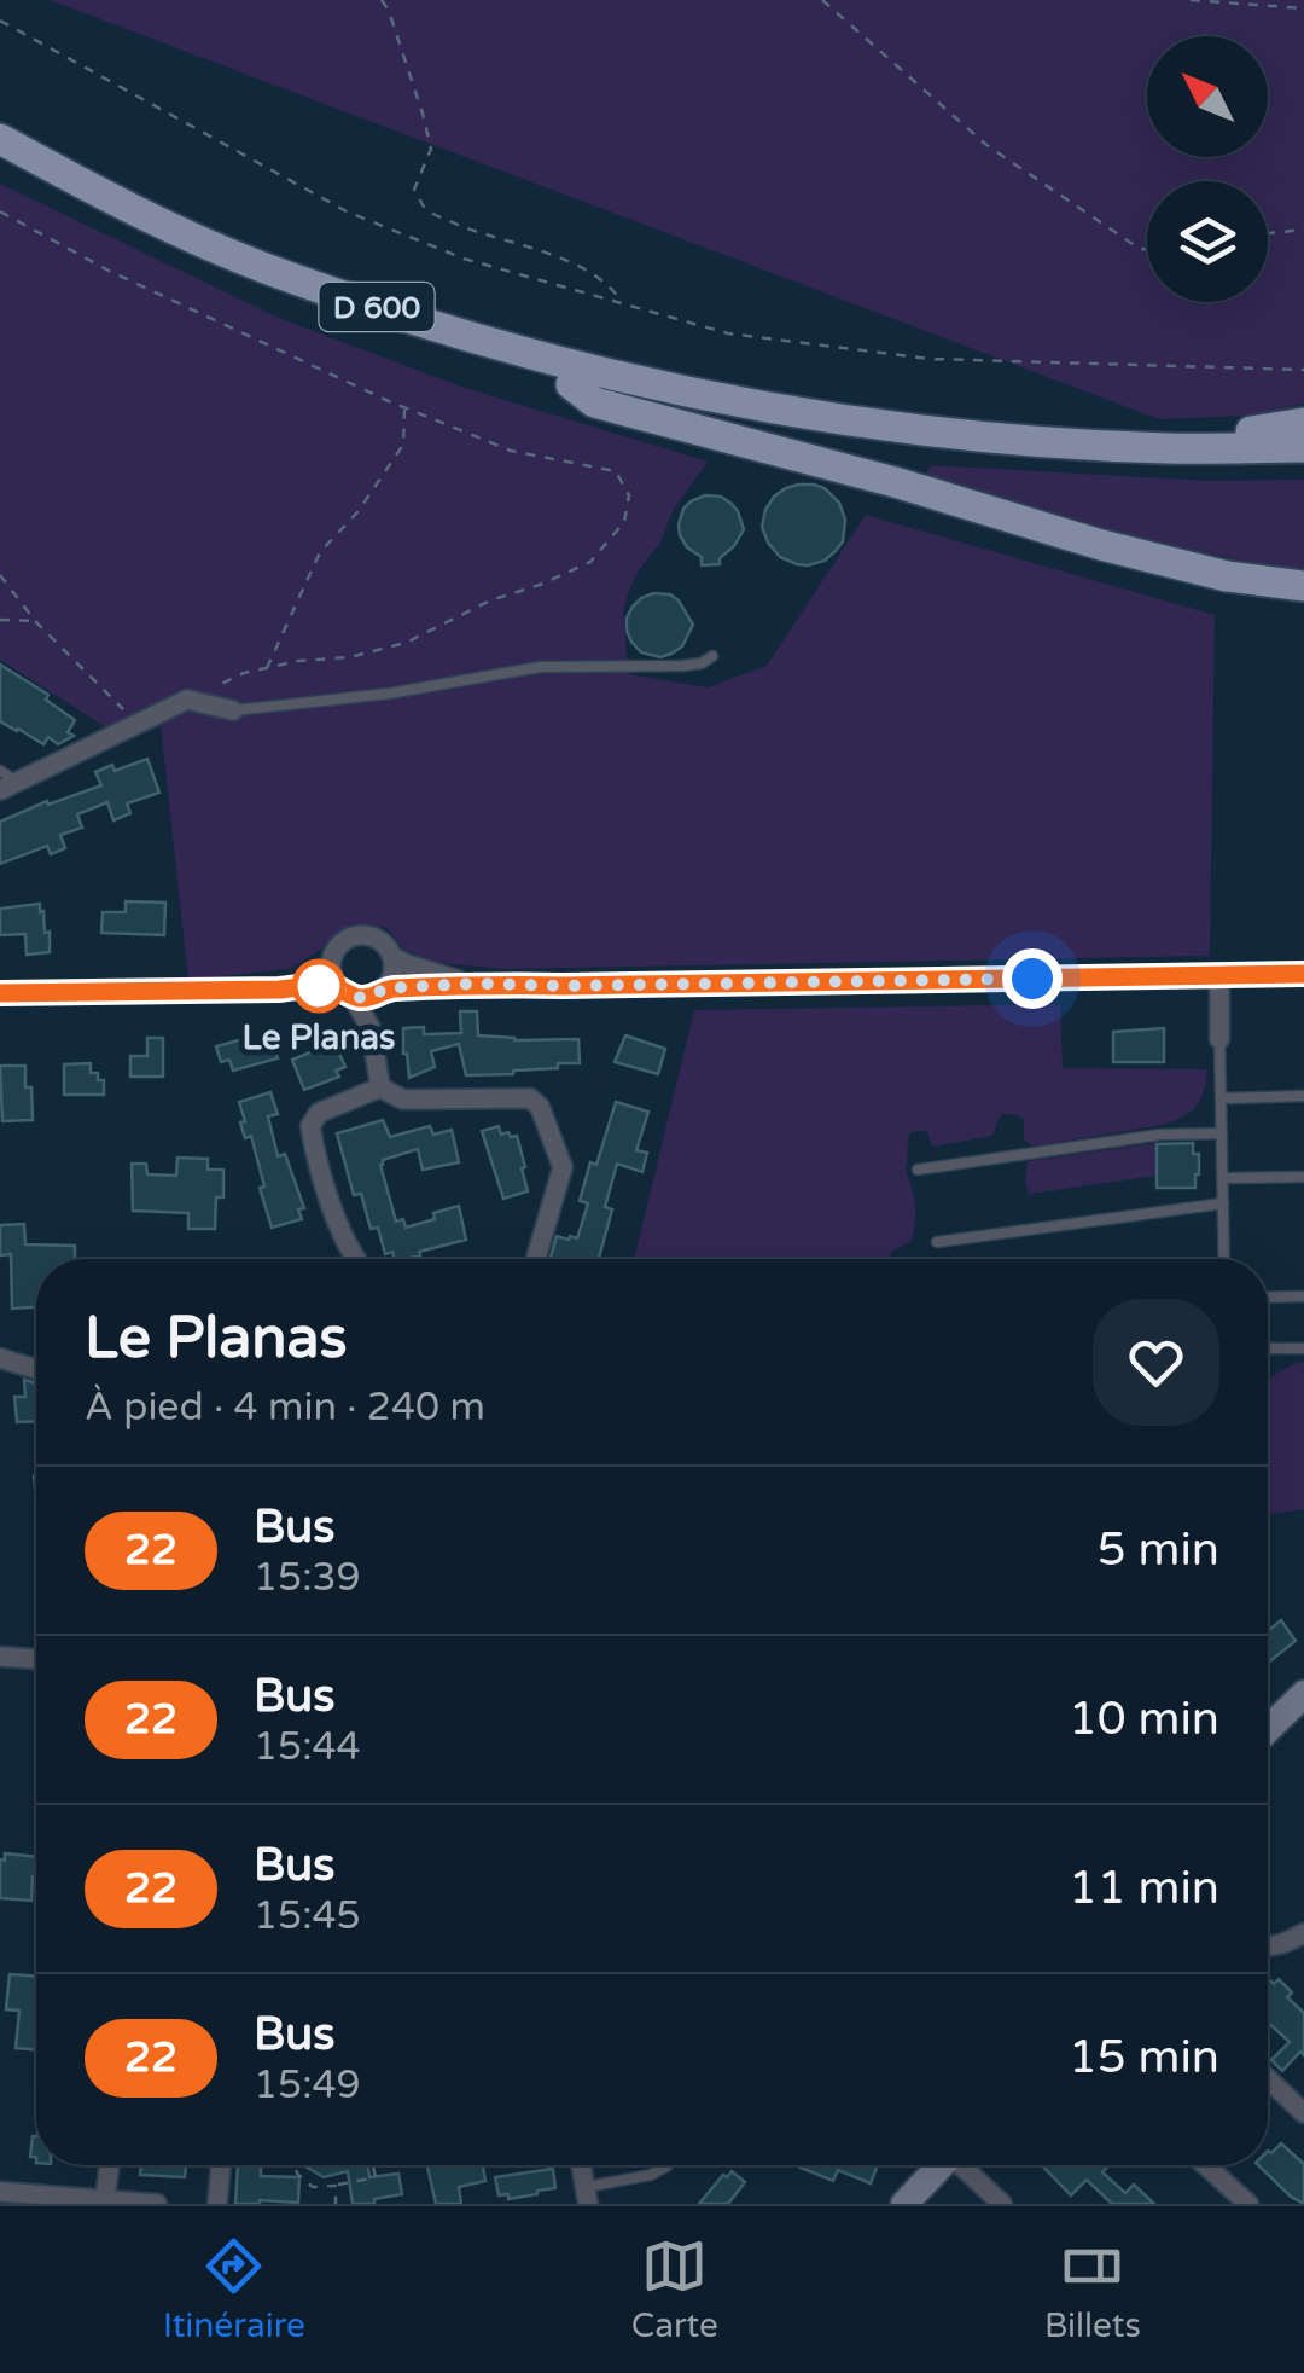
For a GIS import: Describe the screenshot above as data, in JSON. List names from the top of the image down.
{
  "streets": {
    "main road": ["D 600"]
  },
  "places": ["Le Planas"],
  "lines": ["bus line 22"],
  "north": "top left",
  "page": {
    "heading": ["Le Planas", "À pied · 4 min · 240 m"],
    "list": [
      {
        "mark": "22",
        "name": "Bus",
        "note": "15:39",
        "value": "5 min"
      },
      {
        "mark": "22",
        "name": "Bus",
        "note": "15:44",
        "value": "10 min"
      },
      {
        "mark": "22",
        "name": "Bus",
        "note": "15:45",
        "value": "11 min"
      },
      {
        "mark": "22",
        "name": "Bus",
        "note": "15:49",
        "value": "15 min"
      }
    ],
    "tabs": ["Itinéraire", "Carte", "Billets"]
  }
}
